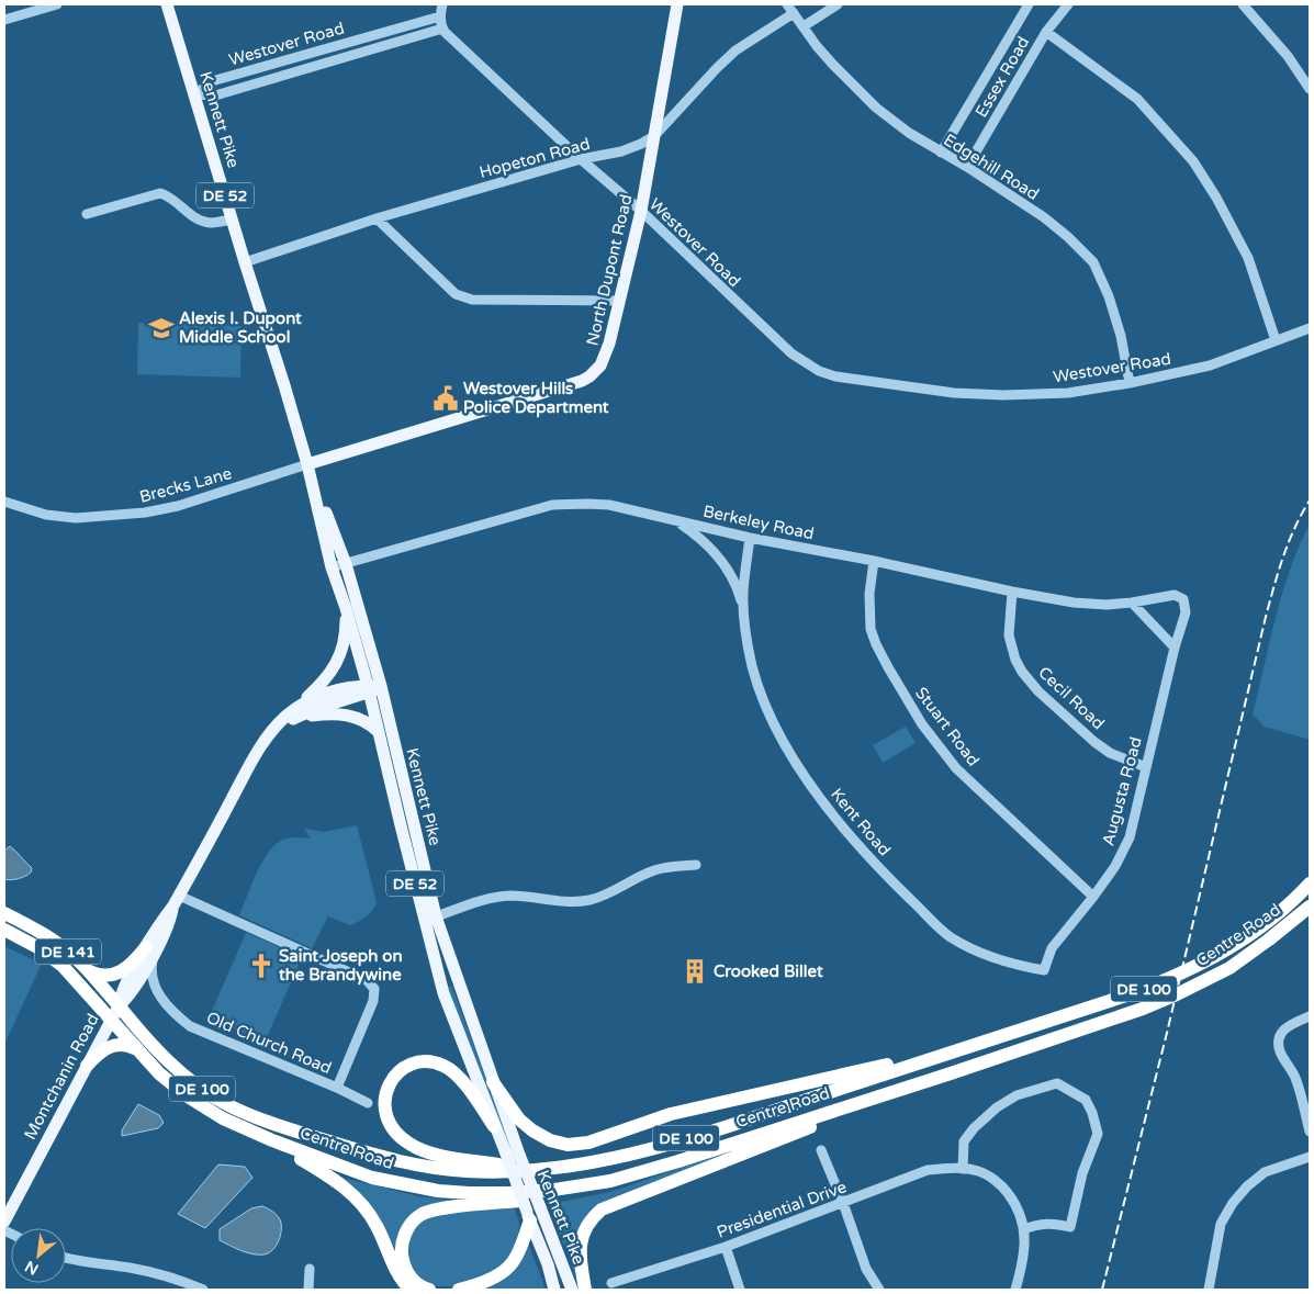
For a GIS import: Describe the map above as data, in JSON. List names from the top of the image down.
{
  "streets": {
    "highway": ["Centre Road", "DE 141", "DE 100"],
    "main road": [
      "Kennett Pike",
      "DE 52",
      "North Dupont Road",
      "Montchanin Road"
    ],
    "street": [
      "Westover Road",
      "Essex Road",
      "Hopeton Road",
      "Edgehill Road",
      "Brecks Lane",
      "Berkeley Road",
      "Cecil Road",
      "Stuart Road",
      "Augusta Road",
      "Kent Road",
      "Old Church Road",
      "Presidential Drive"
    ]
  },
  "crossings": [
    ["Westover Road", "Kennett Pike"],
    ["Westover Road", "Hopeton Road"],
    ["Westover Road", "Edgehill Road"],
    ["Westover Road", "North Dupont Road"],
    ["Essex Road", "Edgehill Road"],
    ["Kennett Pike", "Hopeton Road"],
    ["Kennett Pike", "North Dupont Road"],
    ["Kennett Pike", "Brecks Lane"],
    ["Kennett Pike", "Berkeley Road"],
    ["Kennett Pike", "Montchanin Road"],
    ["Hopeton Road", "Edgehill Road"],
    ["Hopeton Road", "North Dupont Road"],
    ["North Dupont Road", "Brecks Lane"],
    ["Berkeley Road", "Cecil Road"],
    ["Berkeley Road", "Stuart Road"],
    ["Berkeley Road", "Augusta Road"],
    ["Berkeley Road", "Kent Road"],
    ["Cecil Road", "Augusta Road"],
    ["Stuart Road", "Augusta Road"],
    ["Augusta Road", "Kent Road"],
    ["Centre Road", "DE 141"],
    ["Centre Road", "Montchanin Road"],
    ["DE 141", "Montchanin Road"],
    ["Old Church Road", "Montchanin Road"]
  ],
  "places": {
    "school or university": ["Alexis I. Dupont Middle School"],
    "public building": ["Westover Hills Police Department"],
    "church": ["Saint Joseph on the Brandywine"],
    "building": ["Crooked Billet"]
  },
  "north": "bottom left"
}
